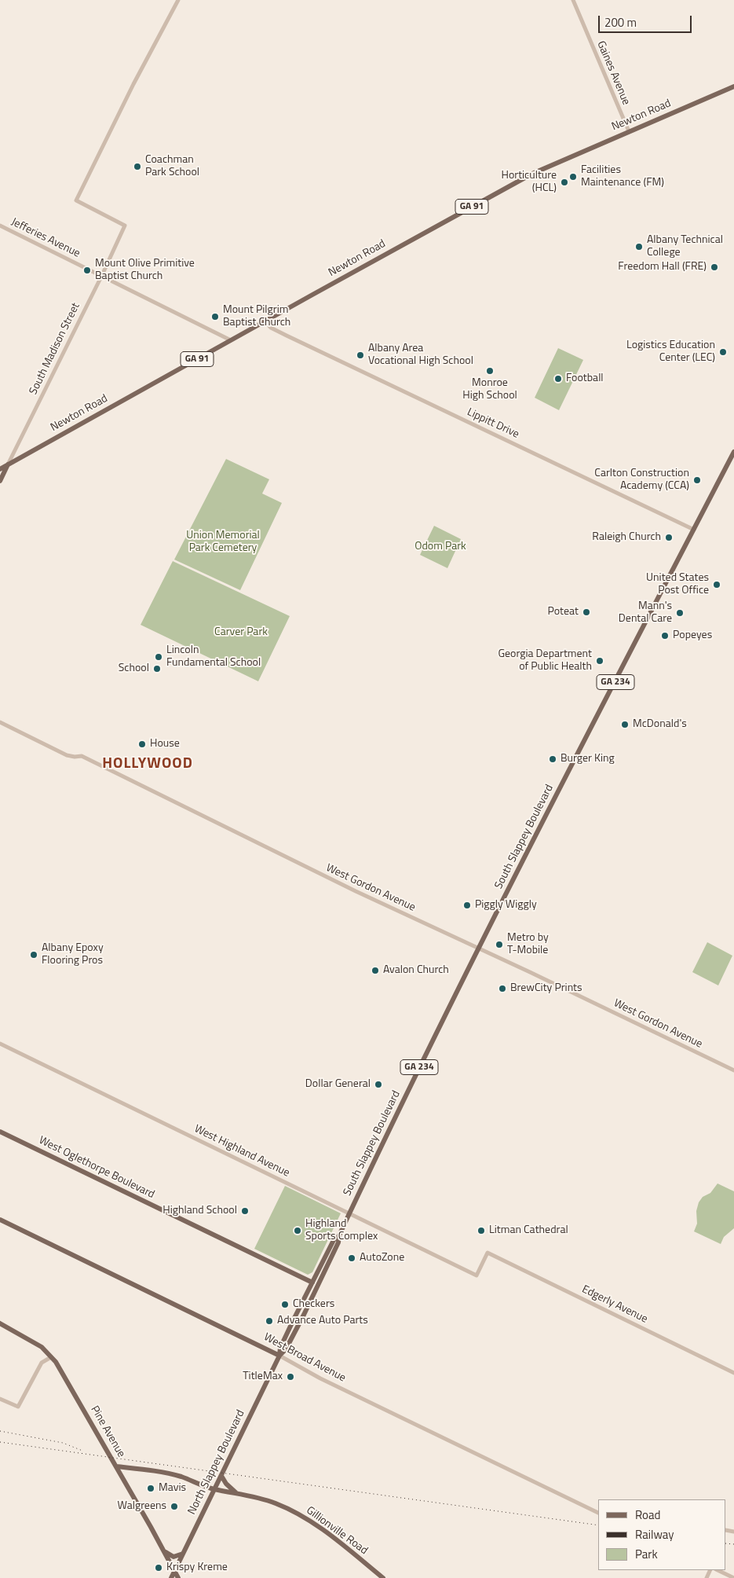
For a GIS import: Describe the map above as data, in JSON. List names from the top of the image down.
{
  "streets": {
    "main road": [
      "Newton Road",
      "GA 91",
      "South Madison Street",
      "GA 234",
      "South Slappey Boulevard",
      "West Oglethorpe Boulevard",
      "West Broad Avenue",
      "Pine Avenue",
      "North Slappey Boulevard",
      "Gillionville Road"
    ],
    "street": [
      "Gaines Avenue",
      "Jefferies Avenue",
      "Lippitt Drive",
      "West Gordon Avenue",
      "West Highland Avenue",
      "Edgerly Avenue"
    ]
  },
  "crossings": [
    ["Gaines Avenue", "Newton Road"],
    ["Newton Road", "Jefferies Avenue"],
    ["Newton Road", "South Madison Street"],
    ["Newton Road", "Lippitt Drive"],
    ["Jefferies Avenue", "South Madison Street"],
    ["Lippitt Drive", "South Slappey Boulevard"],
    ["South Slappey Boulevard", "West Gordon Avenue"],
    ["South Slappey Boulevard", "West Highland Avenue"],
    ["South Slappey Boulevard", "West Oglethorpe Boulevard"],
    ["South Slappey Boulevard", "North Slappey Boulevard"],
    ["West Highland Avenue", "Edgerly Avenue"],
    ["West Oglethorpe Boulevard", "North Slappey Boulevard"],
    ["West Broad Avenue", "North Slappey Boulevard"],
    ["Pine Avenue", "North Slappey Boulevard"],
    ["Pine Avenue", "Gillionville Road"],
    ["North Slappey Boulevard", "Gillionville Road"]
  ],
  "districts": ["HOLLYWOOD"],
  "parks": ["Union Memorial Park Cemetery", "Odom Park", "Carver Park"],
  "places": [
    "Coachman Park School",
    "Facilities Maintenance (FM)",
    "Horticulture (HCL)",
    "Albany Technical College",
    "Freedom Hall (FRE)",
    "Mount Olive Primitive Baptist Church",
    "Mount Pilgrim Baptist Church",
    "Logistics Education Center (LEC)",
    "Albany Area Vocational High School",
    "Monroe High School",
    "Football",
    "Carlton Construction Academy (CCA)",
    "Raleigh Church",
    "United States Post Office",
    "Poteat",
    "Mann's Dental Care",
    "Popeyes",
    "Lincoln Fundamental School",
    "Georgia Department of Public Health",
    "School",
    "McDonald's",
    "House",
    "Burger King",
    "Piggly Wiggly",
    "Metro by T-Mobile",
    "Albany Epoxy Flooring Pros",
    "Avalon Church",
    "BrewCity Prints",
    "Dollar General",
    "Highland School",
    "Highland Sports Complex",
    "Litman Cathedral",
    "AutoZone",
    "Checkers",
    "Advance Auto Parts",
    "TitleMax",
    "Mavis",
    "Walgreens",
    "Krispy Kreme"
  ],
  "legend": ["Road", "Railway", "Park"],
  "scale_bar": "200 m"
}
